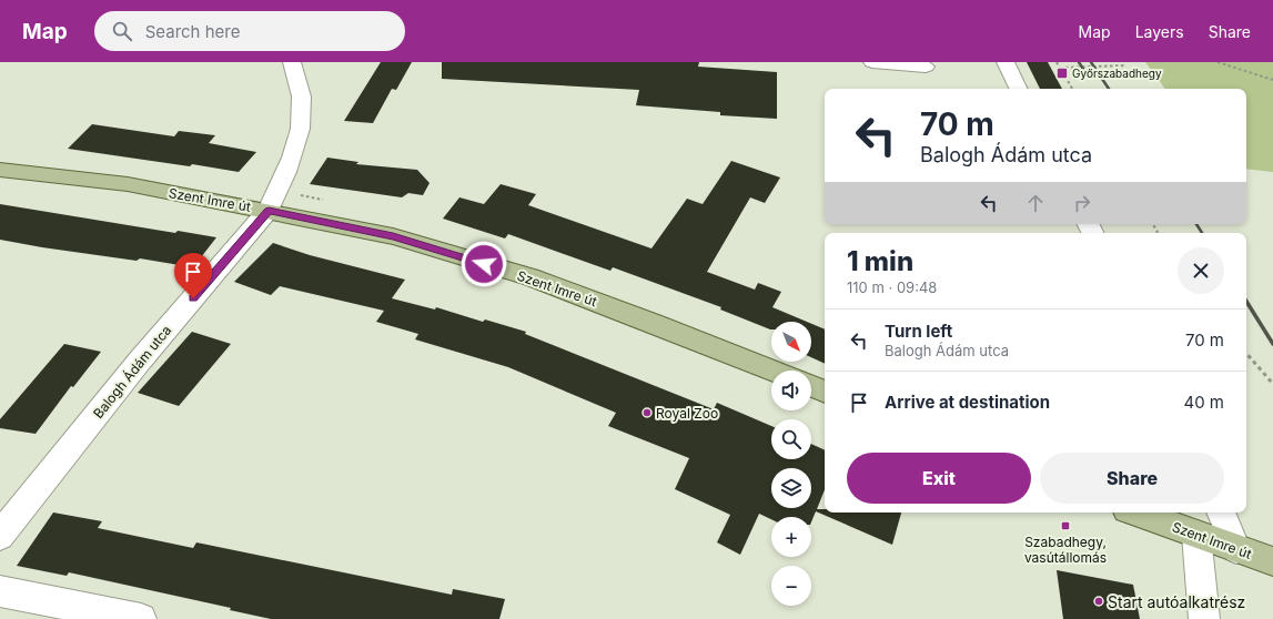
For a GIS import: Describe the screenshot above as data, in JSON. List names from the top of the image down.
{
  "streets": {
    "main road": ["Szent Imre út"],
    "street": ["Balogh Ádám utca"]
  },
  "crossings": [
    ["Szent Imre út", "Balogh Ádám utca"]
  ],
  "places": {
    "transit": ["Győrszabadhegy", "Szabadhegy, vasútállomás"],
    "other": ["Royal Zoo", "Start autóalkatrész"]
  },
  "north": "bottom right",
  "page": {
    "header": "Map",
    "search": "Search here",
    "nav": ["Map", "Layers", "Share"],
    "turn": ["70 m", "Balogh Ádám utca"],
    "heading": ["1 min", "110 m · 09:48"],
    "list": [
      {
        "name": "Turn left",
        "note": "Balogh Ádám utca",
        "value": "70 m"
      },
      {
        "name": "Arrive at destination",
        "value": "40 m"
      }
    ],
    "map_buttons": ["+", "−"],
    "buttons": ["Exit", "Share"]
  }
}
